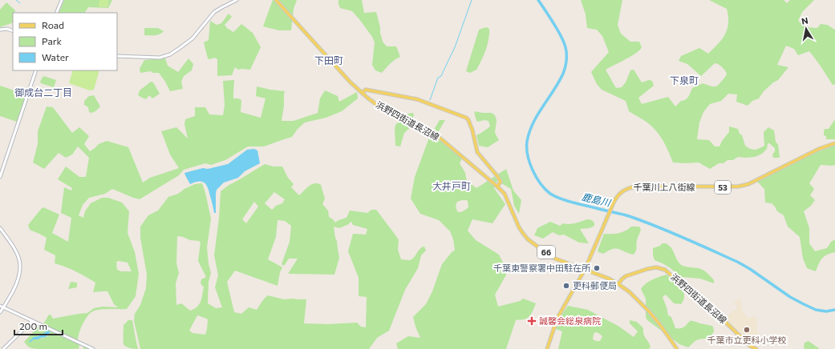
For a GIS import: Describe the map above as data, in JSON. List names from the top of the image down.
{
  "streets": {
    "main road": [
      "浜野四街道長沼線",
      "千葉川上八街線",
      "53",
      "66"
    ]
  },
  "crossings": [
    ["浜野四街道長沼線", "千葉川上八街線"]
  ],
  "districts": [
    "下田町",
    "下泉町",
    "御成台二丁目",
    "大井戸町"
  ],
  "water": ["鹿島川"],
  "places": {
    "other": ["千葉東警察署中田駐在所", "更科郵便局", "千葉市立更科小学校"],
    "health": ["誠馨会総泉病院"]
  },
  "legend": ["Road", "Park", "Water"],
  "scale_bar": "200 m",
  "north": "top"
}
